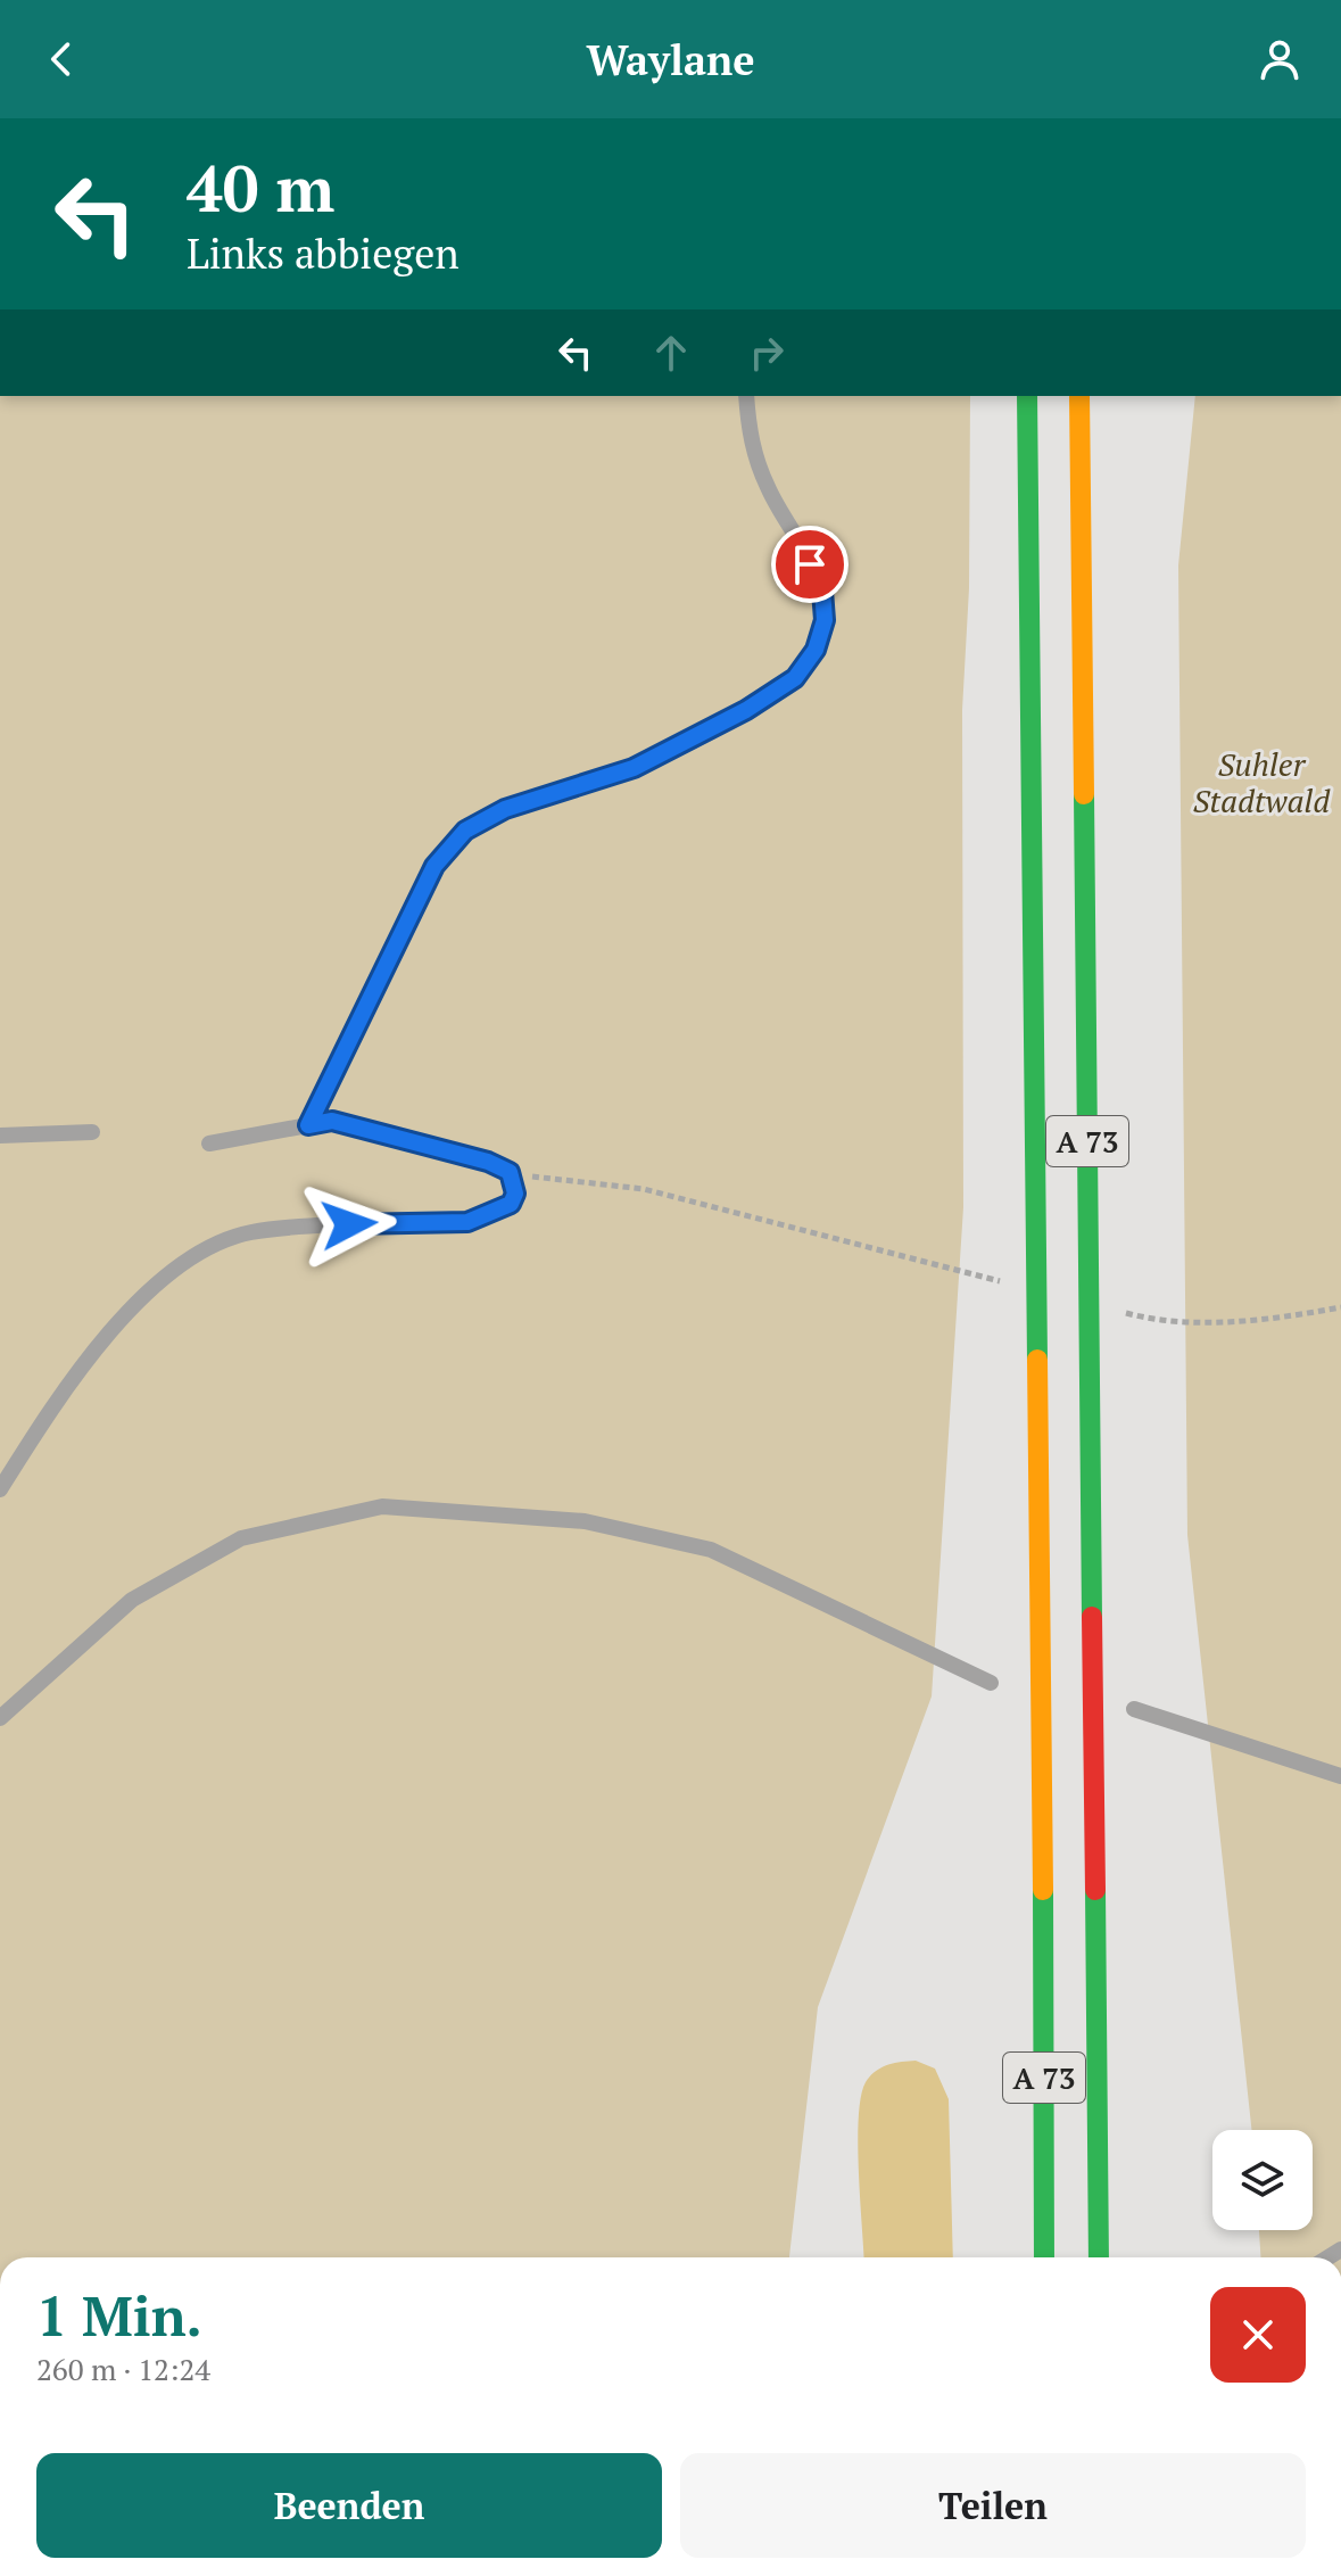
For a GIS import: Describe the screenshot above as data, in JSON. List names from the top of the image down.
{
  "streets": {
    "highway": ["A 73"]
  },
  "parks": ["Suhler Stadtwald"],
  "page": {
    "header": "Waylane",
    "turn": ["40 m", "Links abbiegen"],
    "heading": ["1 Min.", "260 m · 12:24"],
    "buttons": ["Beenden", "Teilen"]
  }
}
